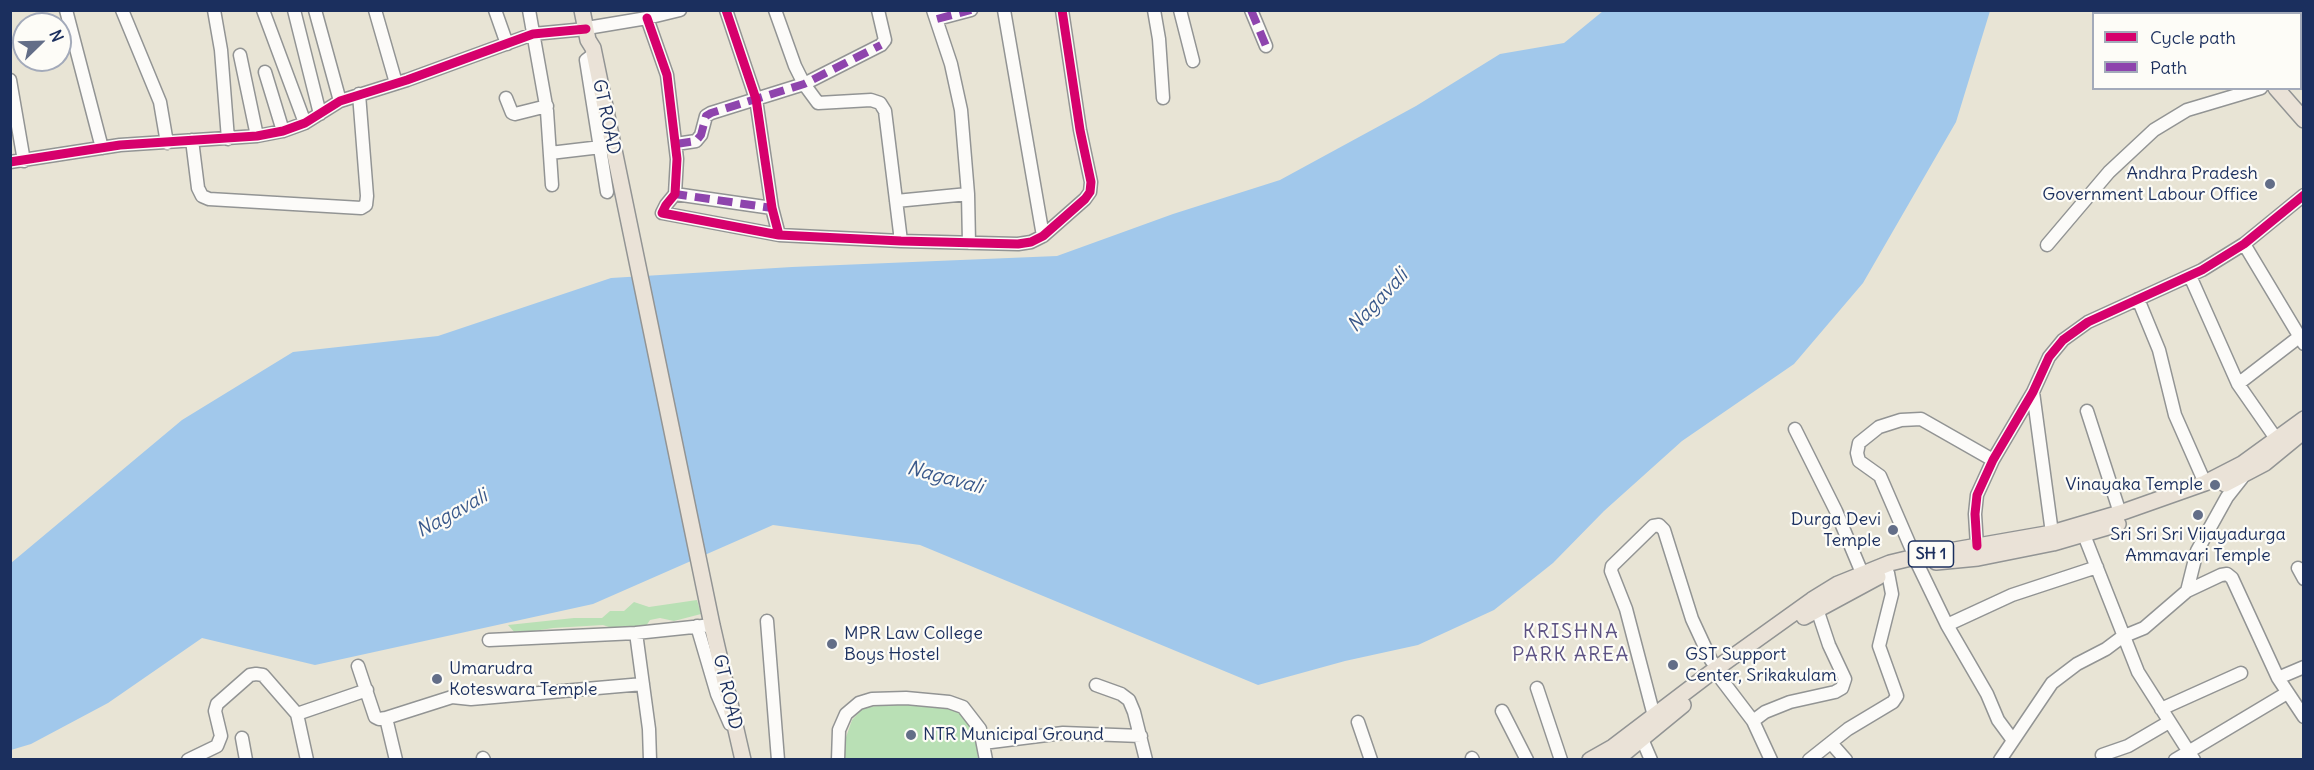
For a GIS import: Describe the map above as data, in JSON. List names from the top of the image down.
{
  "streets": {
    "main road": ["GT ROAD", "SH 1"]
  },
  "districts": ["KRISHNA PARK AREA"],
  "water": ["Nagavali"],
  "places": [
    "Andhra Pradesh Government Labour Office",
    "Vinayaka Temple",
    "Sri Sri Sri Vijayadurga Ammavari Temple",
    "Durga Devi Temple",
    "MPR Law College Boys Hostel",
    "GST Support Center, Srikakulam",
    "Umarudra Koteswara Temple",
    "NTR Municipal Ground"
  ],
  "legend": ["Cycle path", "Path"],
  "north": "top right"
}
